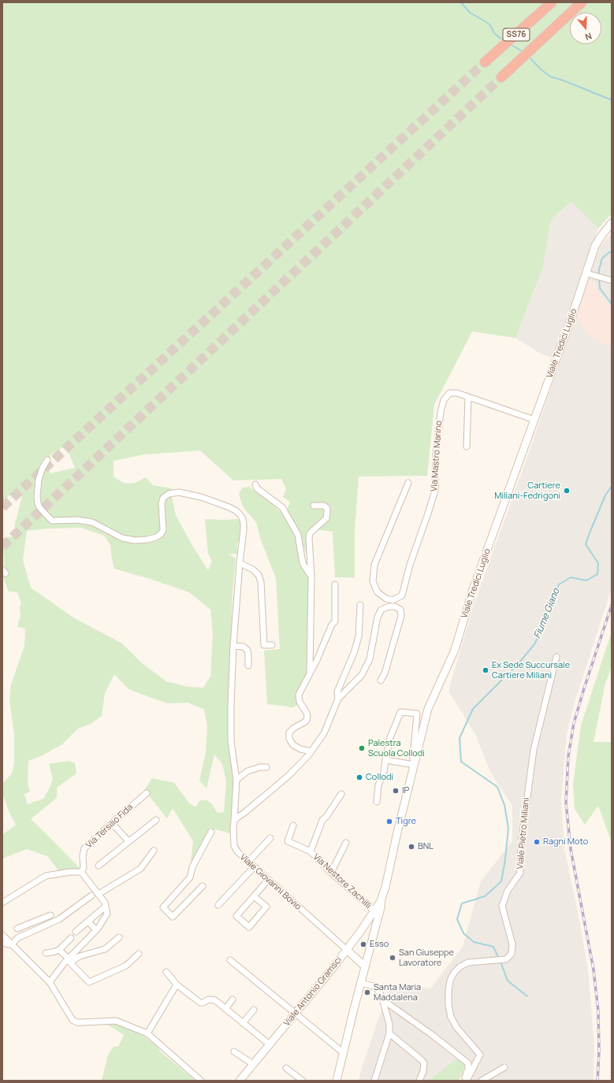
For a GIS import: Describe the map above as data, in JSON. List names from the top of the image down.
{
  "streets": {
    "highway": ["SS76"],
    "main road": ["Viale Tredici Luglio", "Viale Giovanni Bovio", "Viale Antonio Gramsci"],
    "street": [
      "Via Mastro Marino",
      "Via Tersilio Fida",
      "Viale Pietro Miliani",
      "Via Nestore Zachilli"
    ]
  },
  "crossings": [
    ["Viale Tredici Luglio", "Via Mastro Marino"],
    ["Viale Tredici Luglio", "Viale Antonio Gramsci"],
    ["Via Nestore Zachilli", "Viale Antonio Gramsci"],
    ["Viale Giovanni Bovio", "Viale Antonio Gramsci"]
  ],
  "water": ["Fiume Giano"],
  "places": [
    "Cartiere Miliani-Fedrigoni",
    "Ex Sede Succursale Cartiere Miliani",
    "Palestra Scuola Collodi",
    "Collodi",
    "IP",
    "Tigre",
    "Ragni Moto",
    "BNL",
    "Esso",
    "San Giuseppe Lavoratore",
    "Santa Maria Maddalena"
  ],
  "north": "bottom"
}
